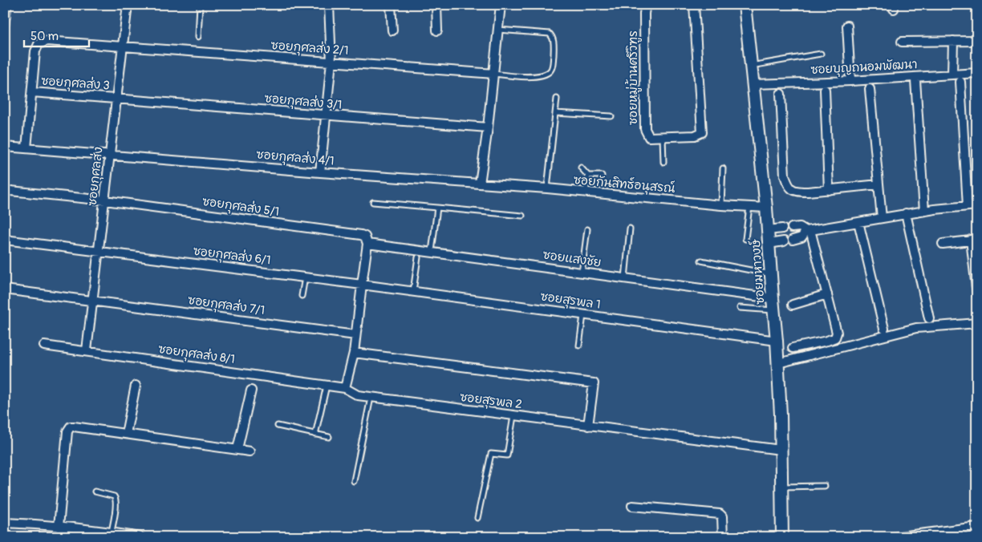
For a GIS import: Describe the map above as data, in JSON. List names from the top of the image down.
{
  "streets": {
    "street": [
      "ซอยกุศลส่ง 2/1",
      "ซอยบุญถนอมพัฒนา",
      "ซอยหมู่บ้านศรีวิฑูร",
      "ซอยกุศลส่ง 3",
      "ซอยกุศลส่ง 3/1",
      "ซอยกุศลส่ง 4/1",
      "ซอยกุศลส่ง",
      "ซอยกันสิทธ์อนุสรณ์",
      "ซอยกุศลส่ง 5/1",
      "ซอยกุศลส่ง 6/1",
      "ซอยแสงชัย",
      "ซอยมหาวงษ์",
      "ซอยสุรพล 1",
      "ซอยกุศลส่ง 7/1",
      "ซอยกุศลส่ง 8/1",
      "ซอยสุรพล 2"
    ]
  },
  "crossings": [
    ["ซอยกุศลส่ง 2/1", "ซอยกุศลส่ง 3"],
    ["ซอยกุศลส่ง 2/1", "ซอยกุศลส่ง"],
    ["ซอยบุญถนอมพัฒนา", "ซอยมหาวงษ์"],
    ["ซอยกุศลส่ง 3", "ซอยกุศลส่ง 3/1"],
    ["ซอยกุศลส่ง 3", "ซอยกุศลส่ง"],
    ["ซอยกุศลส่ง 3/1", "ซอยกุศลส่ง"],
    ["ซอยกุศลส่ง 4/1", "ซอยกุศลส่ง"],
    ["ซอยกุศลส่ง 4/1", "ซอยกันสิทธ์อนุสรณ์"],
    ["ซอยกุศลส่ง", "ซอยกุศลส่ง 5/1"],
    ["ซอยกุศลส่ง", "ซอยกุศลส่ง 6/1"],
    ["ซอยกุศลส่ง", "ซอยกุศลส่ง 7/1"],
    ["ซอยกุศลส่ง", "ซอยกุศลส่ง 8/1"],
    ["ซอยกันสิทธ์อนุสรณ์", "ซอยมหาวงษ์"],
    ["ซอยกุศลส่ง 5/1", "ซอยแสงชัย"],
    ["ซอยกุศลส่ง 6/1", "ซอยสุรพล 1"],
    ["ซอยแสงชัย", "ซอยมหาวงษ์"],
    ["ซอยมหาวงษ์", "ซอยสุรพล 1"],
    ["ซอยมหาวงษ์", "ซอยสุรพล 2"],
    ["ซอยกุศลส่ง 8/1", "ซอยสุรพล 2"]
  ],
  "scale_bar": "50 m"
}
